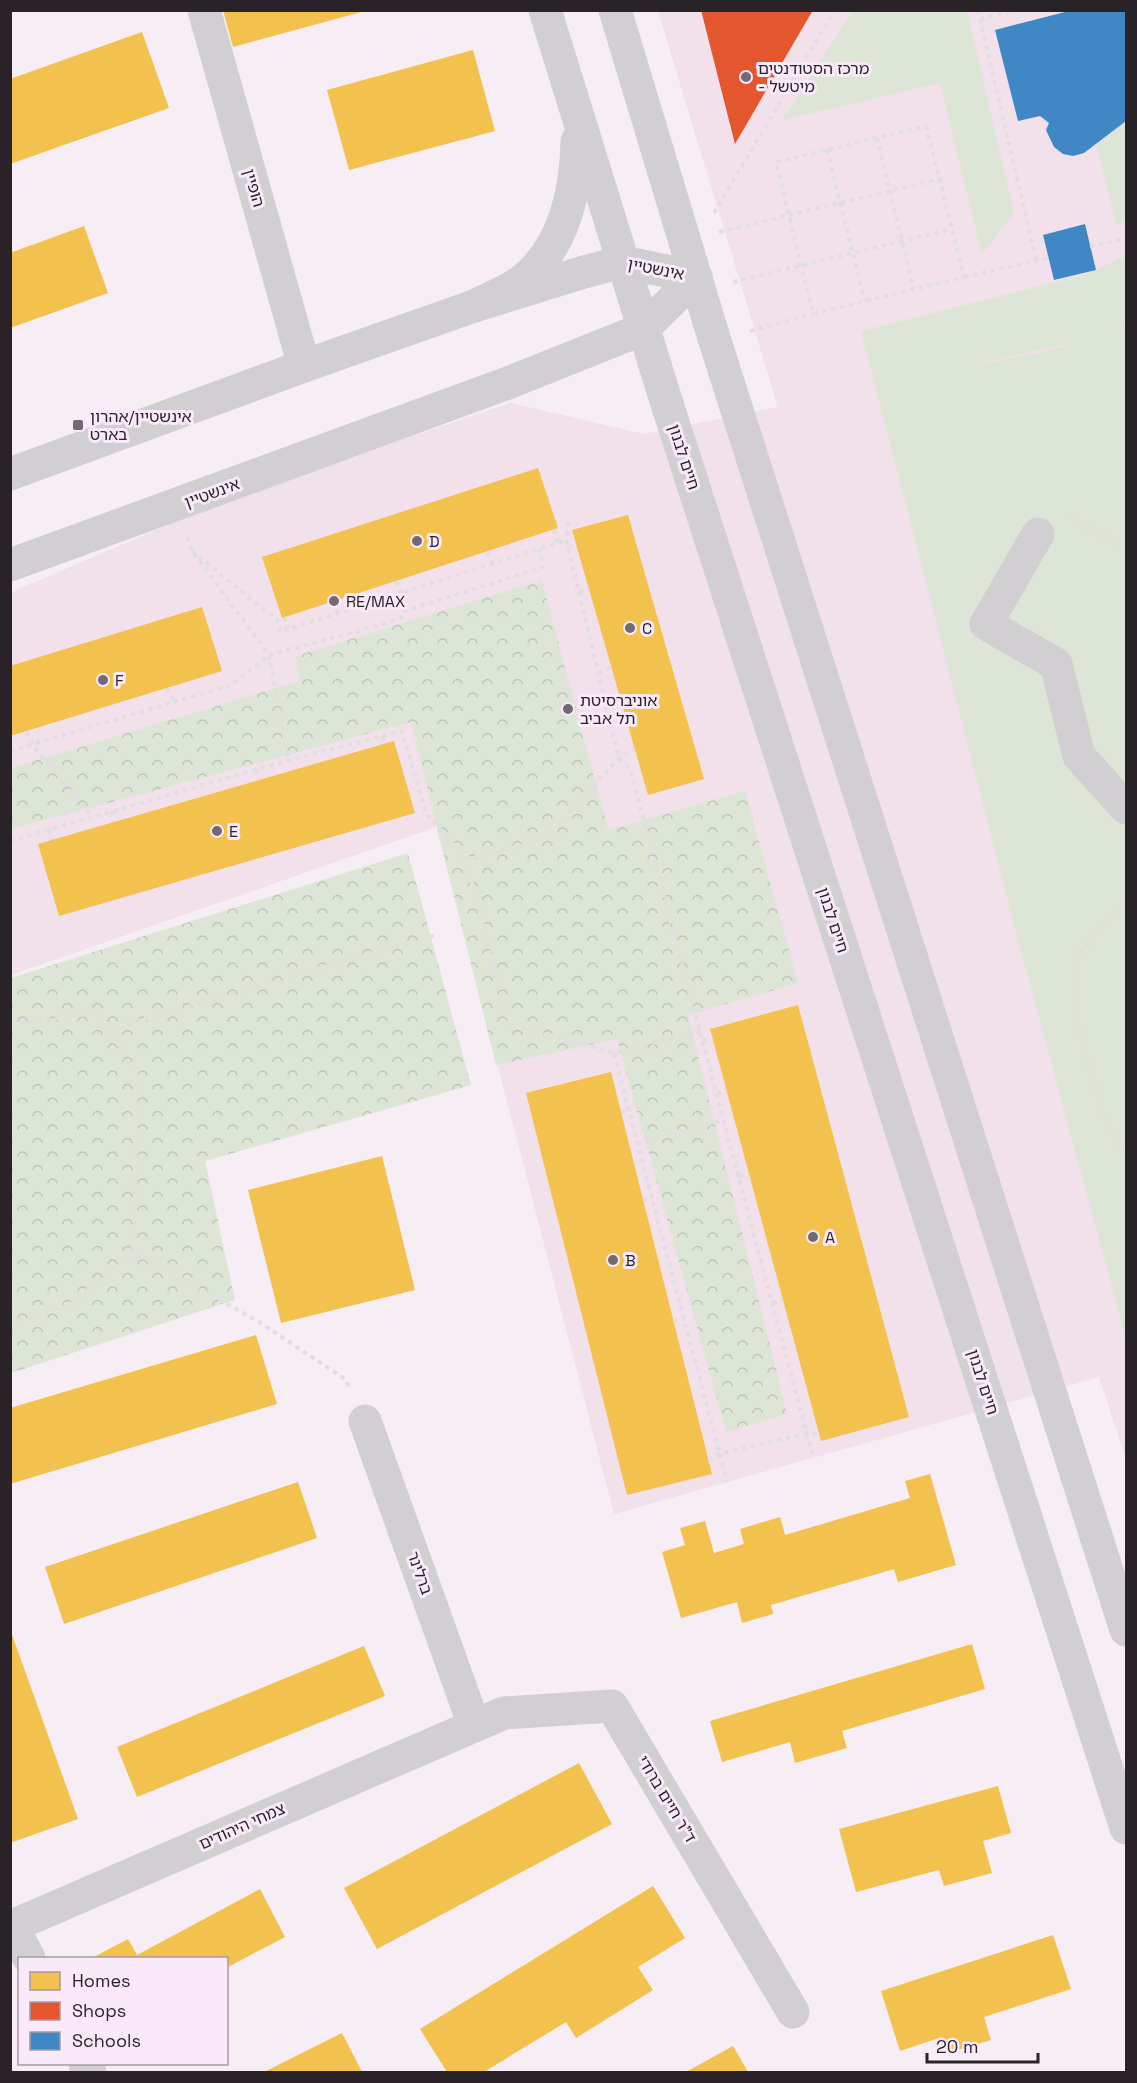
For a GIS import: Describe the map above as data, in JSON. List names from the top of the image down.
{
  "streets": {
    "main road": [
      "הופיין",
      "אינשטיין",
      "חיים לבנון",
      "ברלינר",
      "ד\"ר חיים ברודי",
      "צמחי היהודים"
    ]
  },
  "crossings": [
    ["הופיין", "אינשטיין"],
    ["אינשטיין", "חיים לבנון"],
    ["ברלינר", "ד\"ר חיים ברודי"],
    ["ברלינר", "צמחי היהודים"],
    ["ד\"ר חיים ברודי", "צמחי היהודים"]
  ],
  "places": {
    "other": [
      "מרכז הסטודנטים - מיטשל",
      "D",
      "RE/MAX",
      "C",
      "F",
      "אוניברסיטת תל אביב",
      "E",
      "A",
      "B"
    ],
    "transit": ["אינשטיין/אהרון בארט"]
  },
  "legend": ["Homes", "Shops", "Schools"],
  "scale_bar": "20 m"
}
